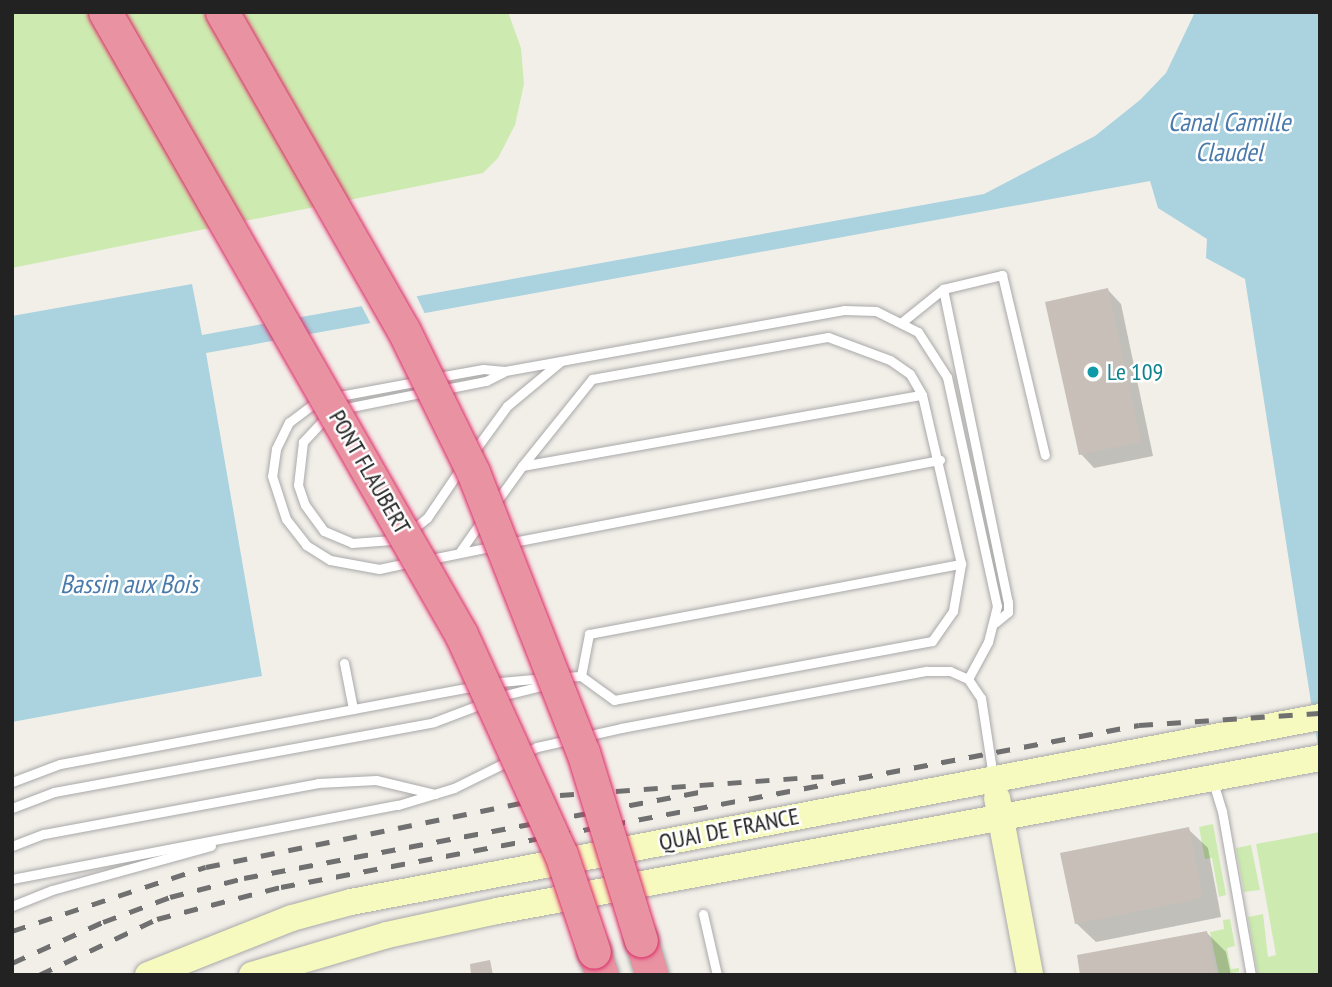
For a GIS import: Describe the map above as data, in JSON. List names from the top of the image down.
{
  "streets": {
    "highway": ["PONT FLAUBERT"],
    "main road": ["QUAI DE FRANCE"]
  },
  "water": ["Canal Camille Claudel", "Bassin aux Bois"],
  "places": ["Le 109"]
}
